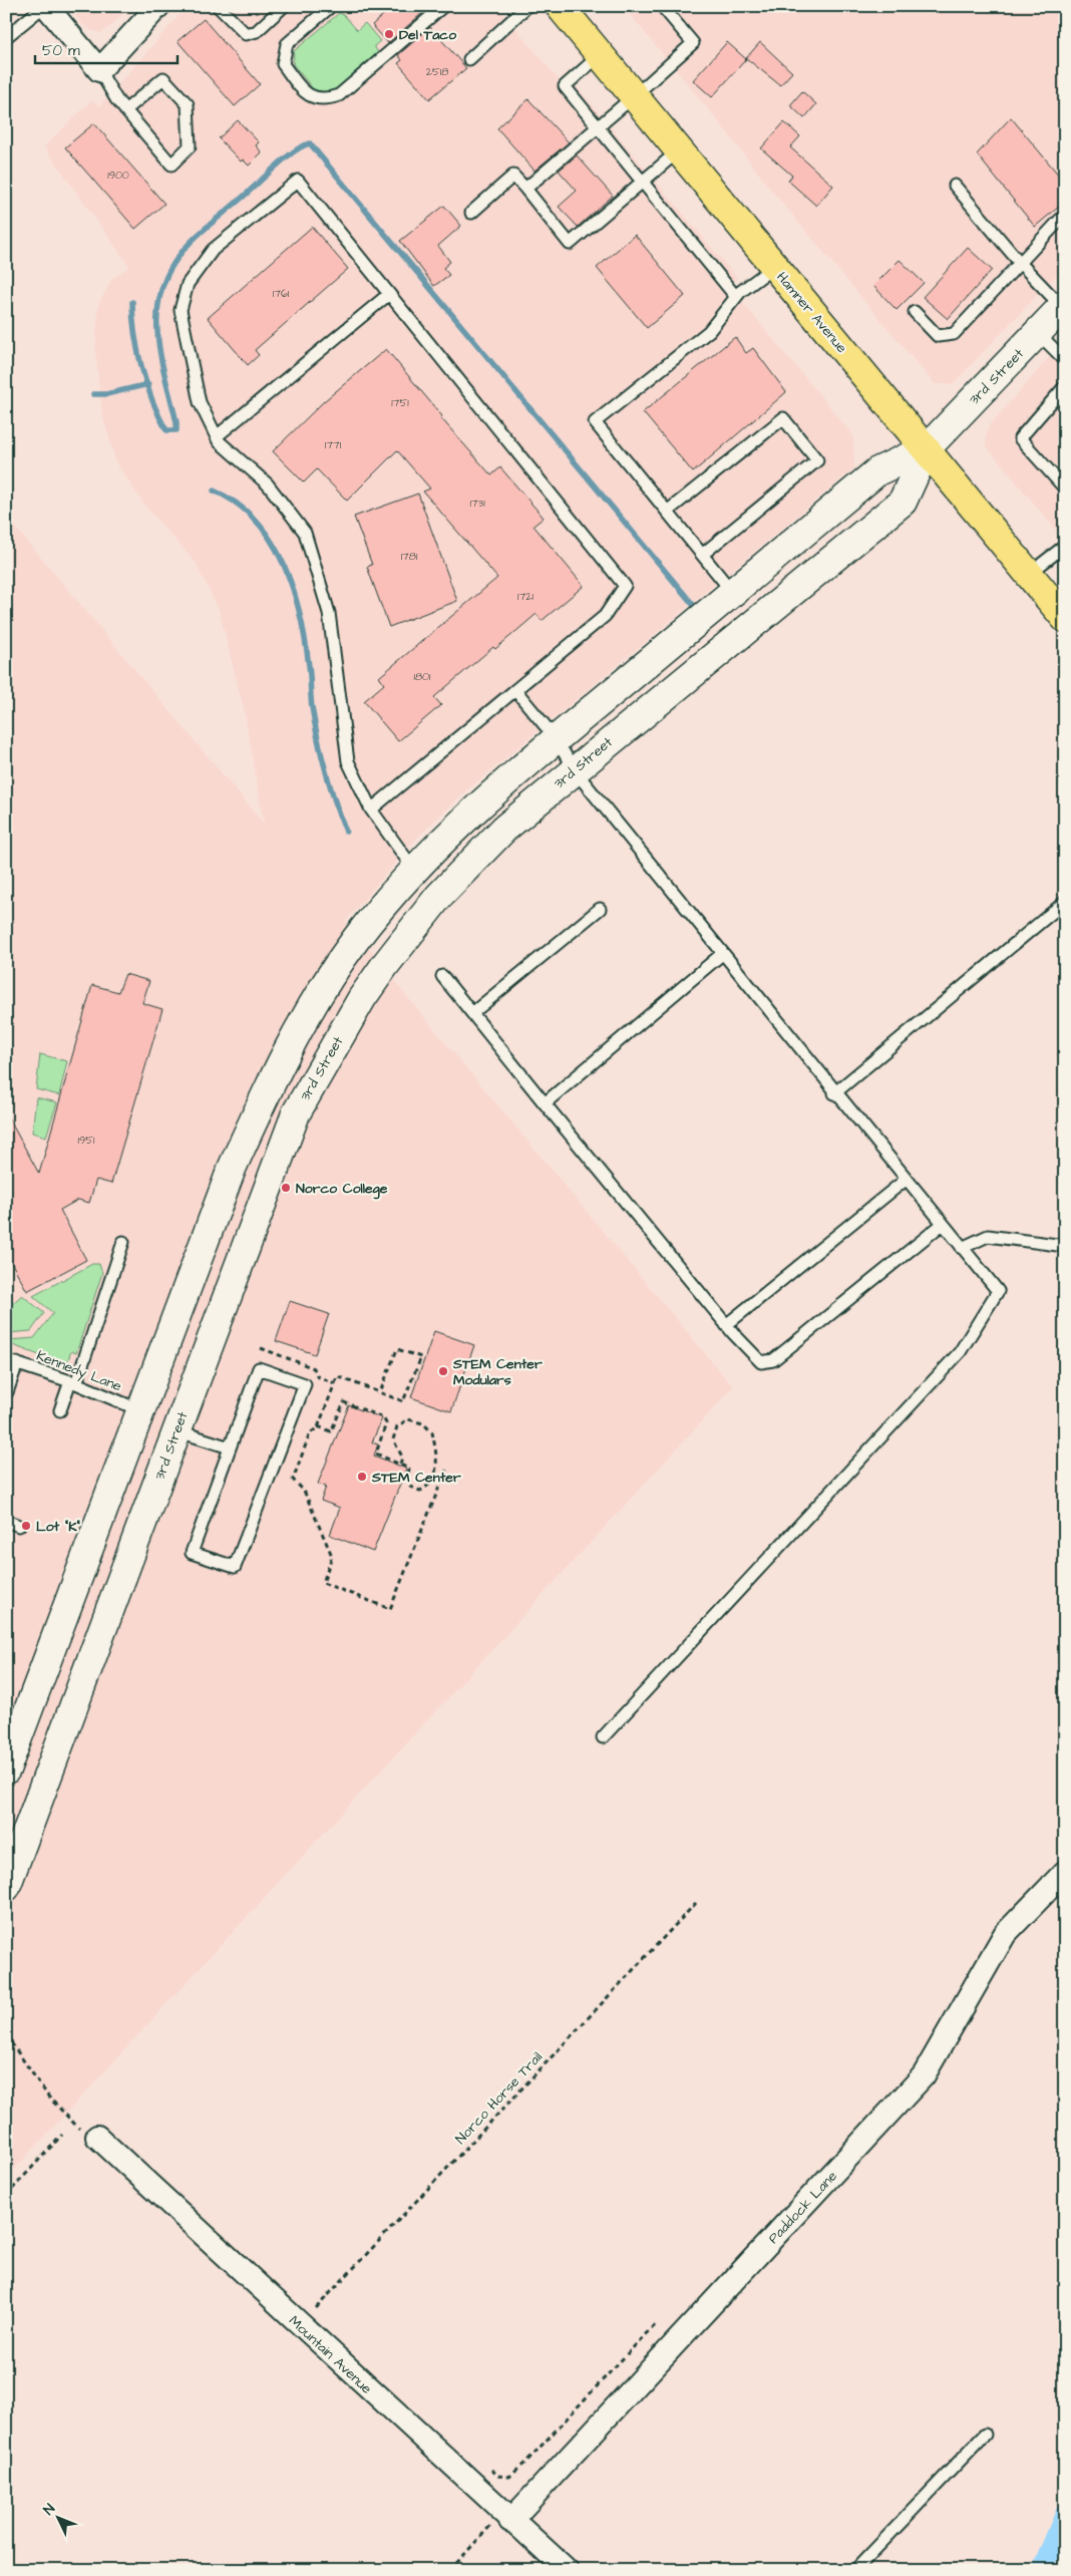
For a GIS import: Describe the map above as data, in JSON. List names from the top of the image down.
{
  "streets": {
    "main road": ["Hamner Avenue"],
    "street": ["3rd Street", "Paddock Lane", "Mountain Avenue"],
    "lane": ["Kennedy Lane"],
    "path": ["Norco Horse Trail"]
  },
  "crossings": [
    ["Hamner Avenue", "3rd Street"],
    ["3rd Street", "Kennedy Lane"],
    ["Paddock Lane", "Mountain Avenue"]
  ],
  "places": [
    "Del Taco",
    "Norco College",
    "STEM Center Modulars",
    "STEM Center",
    "Lot \"K\""
  ],
  "house_numbers": [
    "2518",
    "1900",
    "1761",
    "1751",
    "1771",
    "1731",
    "1781",
    "1721",
    "1801",
    "1951"
  ],
  "scale_bar": "50 m",
  "north": "top left"
}
